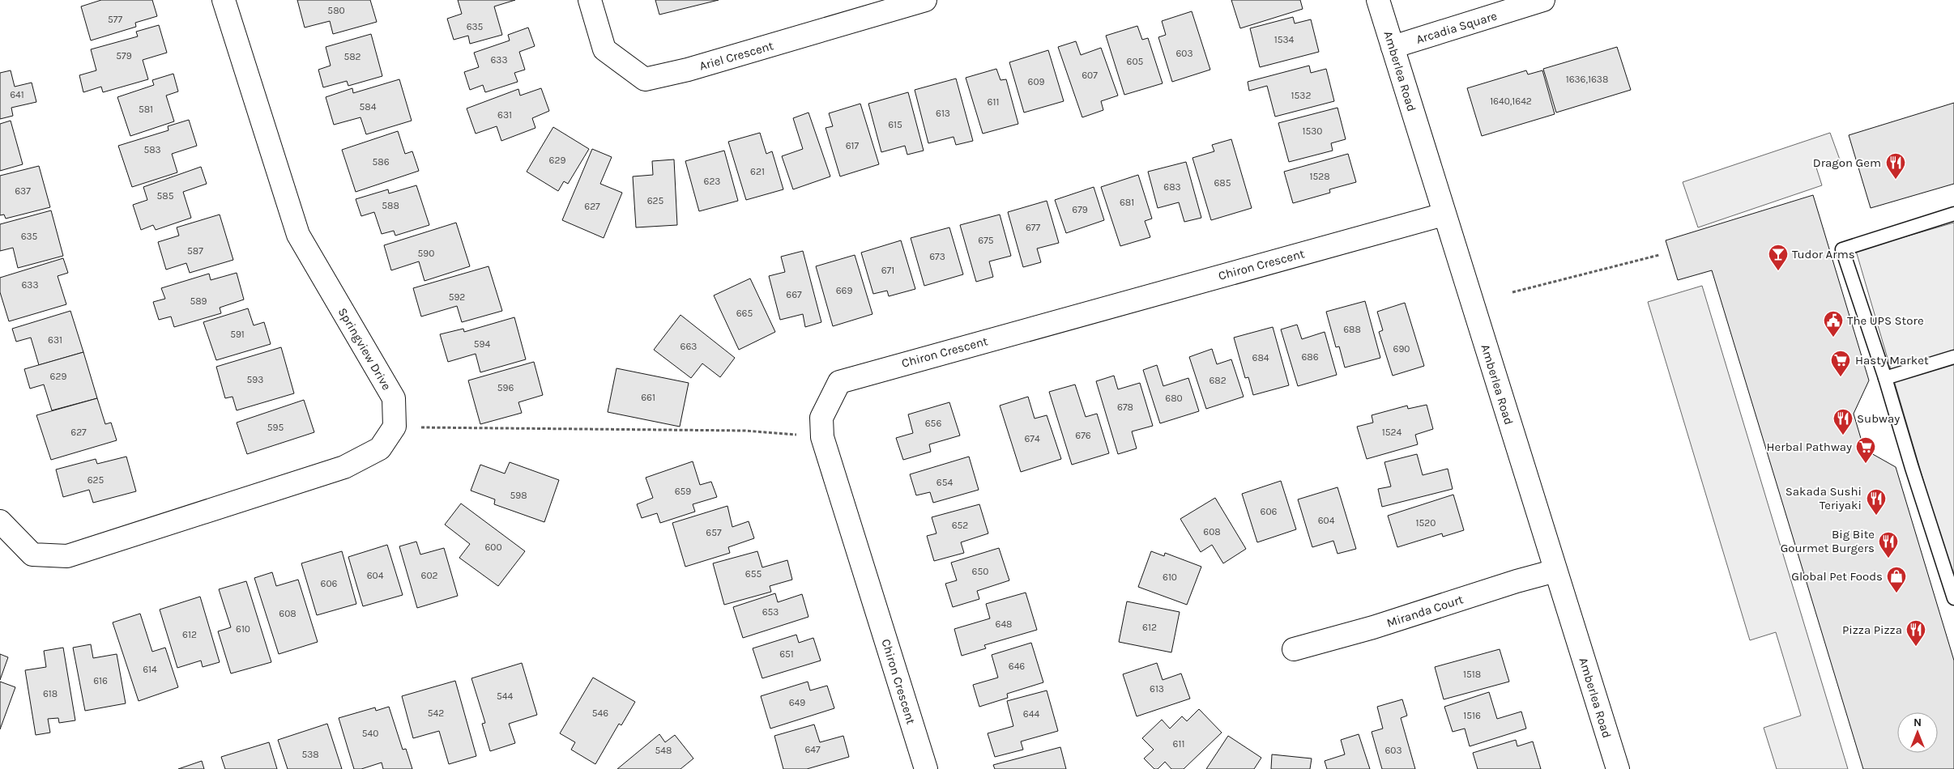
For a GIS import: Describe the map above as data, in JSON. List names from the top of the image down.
{
  "streets": {
    "street": [
      "Arcadia Square",
      "Ariel Crescent",
      "Amberlea Road",
      "Chiron Crescent",
      "Springview Drive",
      "Miranda Court"
    ]
  },
  "crossings": [
    ["Arcadia Square", "Amberlea Road"],
    ["Amberlea Road", "Chiron Crescent"],
    ["Amberlea Road", "Miranda Court"]
  ],
  "places": {
    "restaurant": [
      "Dragon Gem",
      "Subway",
      "Sakada Sushi Teriyaki",
      "Big Bite Gourmet Burgers",
      "Pizza Pizza"
    ],
    "bar": ["Tudor Arms"],
    "public building": ["The UPS Store"],
    "supermarket": ["Hasty Market", "Herbal Pathway"],
    "shop": ["Global Pet Foods"]
  },
  "house_numbers": [
    "580",
    "577",
    "635",
    "1534",
    "603",
    "579",
    "582",
    "633",
    "605",
    "607",
    "1636,1638",
    "609",
    "641",
    "1532",
    "1640,1642",
    "611",
    "584",
    "581",
    "613",
    "631",
    "615",
    "1530",
    "617",
    "583",
    "629",
    "586",
    "621",
    "1528",
    "623",
    "685",
    "683",
    "637",
    "585",
    "625",
    "681",
    "588",
    "627",
    "679",
    "677",
    "635",
    "675",
    "587",
    "590",
    "673",
    "671",
    "633",
    "669",
    "667",
    "592",
    "589",
    "665",
    "688",
    "591",
    "631",
    "594",
    "663",
    "690",
    "686",
    "684",
    "629",
    "593",
    "682",
    "596",
    "661",
    "680",
    "678",
    "656",
    "595",
    "627",
    "1524",
    "676",
    "674",
    "625",
    "654",
    "659",
    "598",
    "606",
    "604",
    "1520",
    "652",
    "608",
    "657",
    "600",
    "650",
    "655",
    "604",
    "602",
    "610",
    "606",
    "653",
    "608",
    "648",
    "612",
    "610",
    "612",
    "651",
    "646",
    "614",
    "1518",
    "616",
    "613",
    "618",
    "544",
    "649",
    "542",
    "546",
    "644",
    "1516",
    "540",
    "611",
    "647",
    "548",
    "603",
    "538"
  ],
  "north": "top"
}
